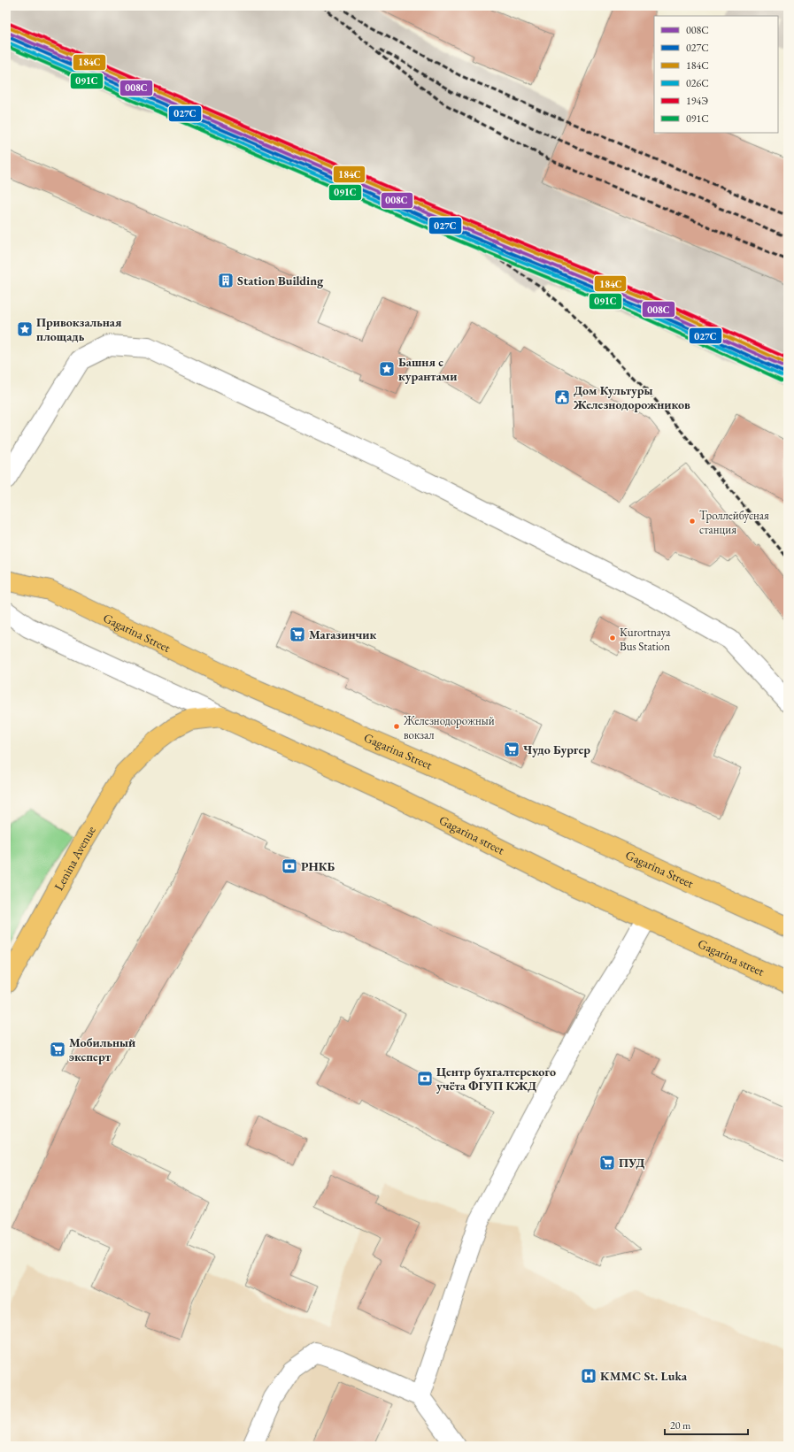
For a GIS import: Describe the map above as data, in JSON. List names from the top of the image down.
{
  "streets": {
    "main road": ["Gagarina Street", "Gagarina street", "Lenina Avenue"]
  },
  "crossings": [
    ["Gagarina street", "Lenina Avenue"]
  ],
  "places": {
    "building": ["Station Building"],
    "place": ["Привокзальная площадь", "Башня с курантами"],
    "public building": ["Дом Культуры Железнодорожников"],
    "other": ["Троллейбусная станция", "Kurortnaya Bus Station", "Железнодорожный вокзал"],
    "supermarket": [
      "Магазинчик",
      "Чудо Бургер",
      "Мобильный эксперт",
      "ПУД"
    ],
    "bank": ["РНКБ", "Центр бухгалтерского учёта ФГУП КЖД"],
    "hospital": ["KMMC St. Luka"]
  },
  "lines": [
    "transit line 194Э",
    "transit line 184С",
    "transit line 008С",
    "transit line 027С",
    "transit line 026С",
    "transit line 091С"
  ],
  "legend": [
    "008С",
    "027С",
    "184С",
    "026С",
    "194Э",
    "091С"
  ],
  "scale_bar": "20 m"
}
